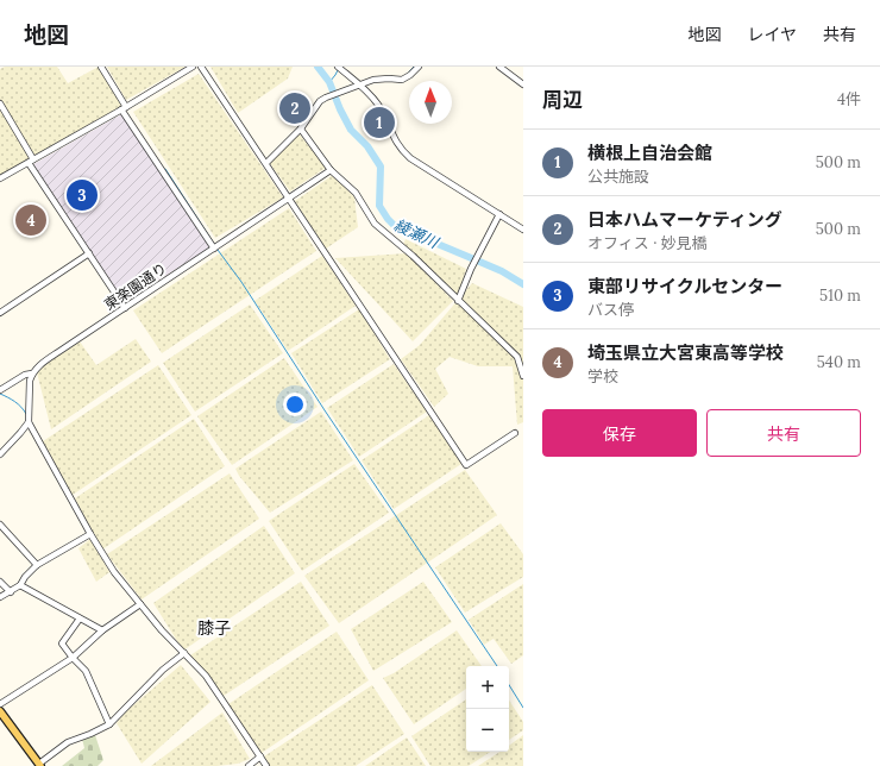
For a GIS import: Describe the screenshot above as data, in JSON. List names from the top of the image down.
{
  "streets": {
    "street": ["東楽園通り"]
  },
  "districts": ["膝子"],
  "water": ["綾瀬川"],
  "north": "top",
  "page": {
    "header": "地図",
    "nav": ["地図", "レイヤ", "共有"],
    "heading": ["周辺", "4件"],
    "pins": [
      "2",
      "1",
      "3",
      "4"
    ],
    "list": [
      {
        "mark": "1",
        "name": "横根上自治会館",
        "note": "公共施設",
        "value": "500 m"
      },
      {
        "mark": "2",
        "name": "日本ハムマーケティング",
        "note": "オフィス · 妙見橋",
        "value": "500 m"
      },
      {
        "mark": "3",
        "name": "東部リサイクルセンター",
        "note": "バス停",
        "value": "510 m"
      },
      {
        "mark": "4",
        "name": "埼玉県立大宮東高等学校",
        "note": "学校",
        "value": "540 m"
      }
    ],
    "buttons": ["保存", "共有"],
    "map_buttons": ["+", "−"]
  }
}
